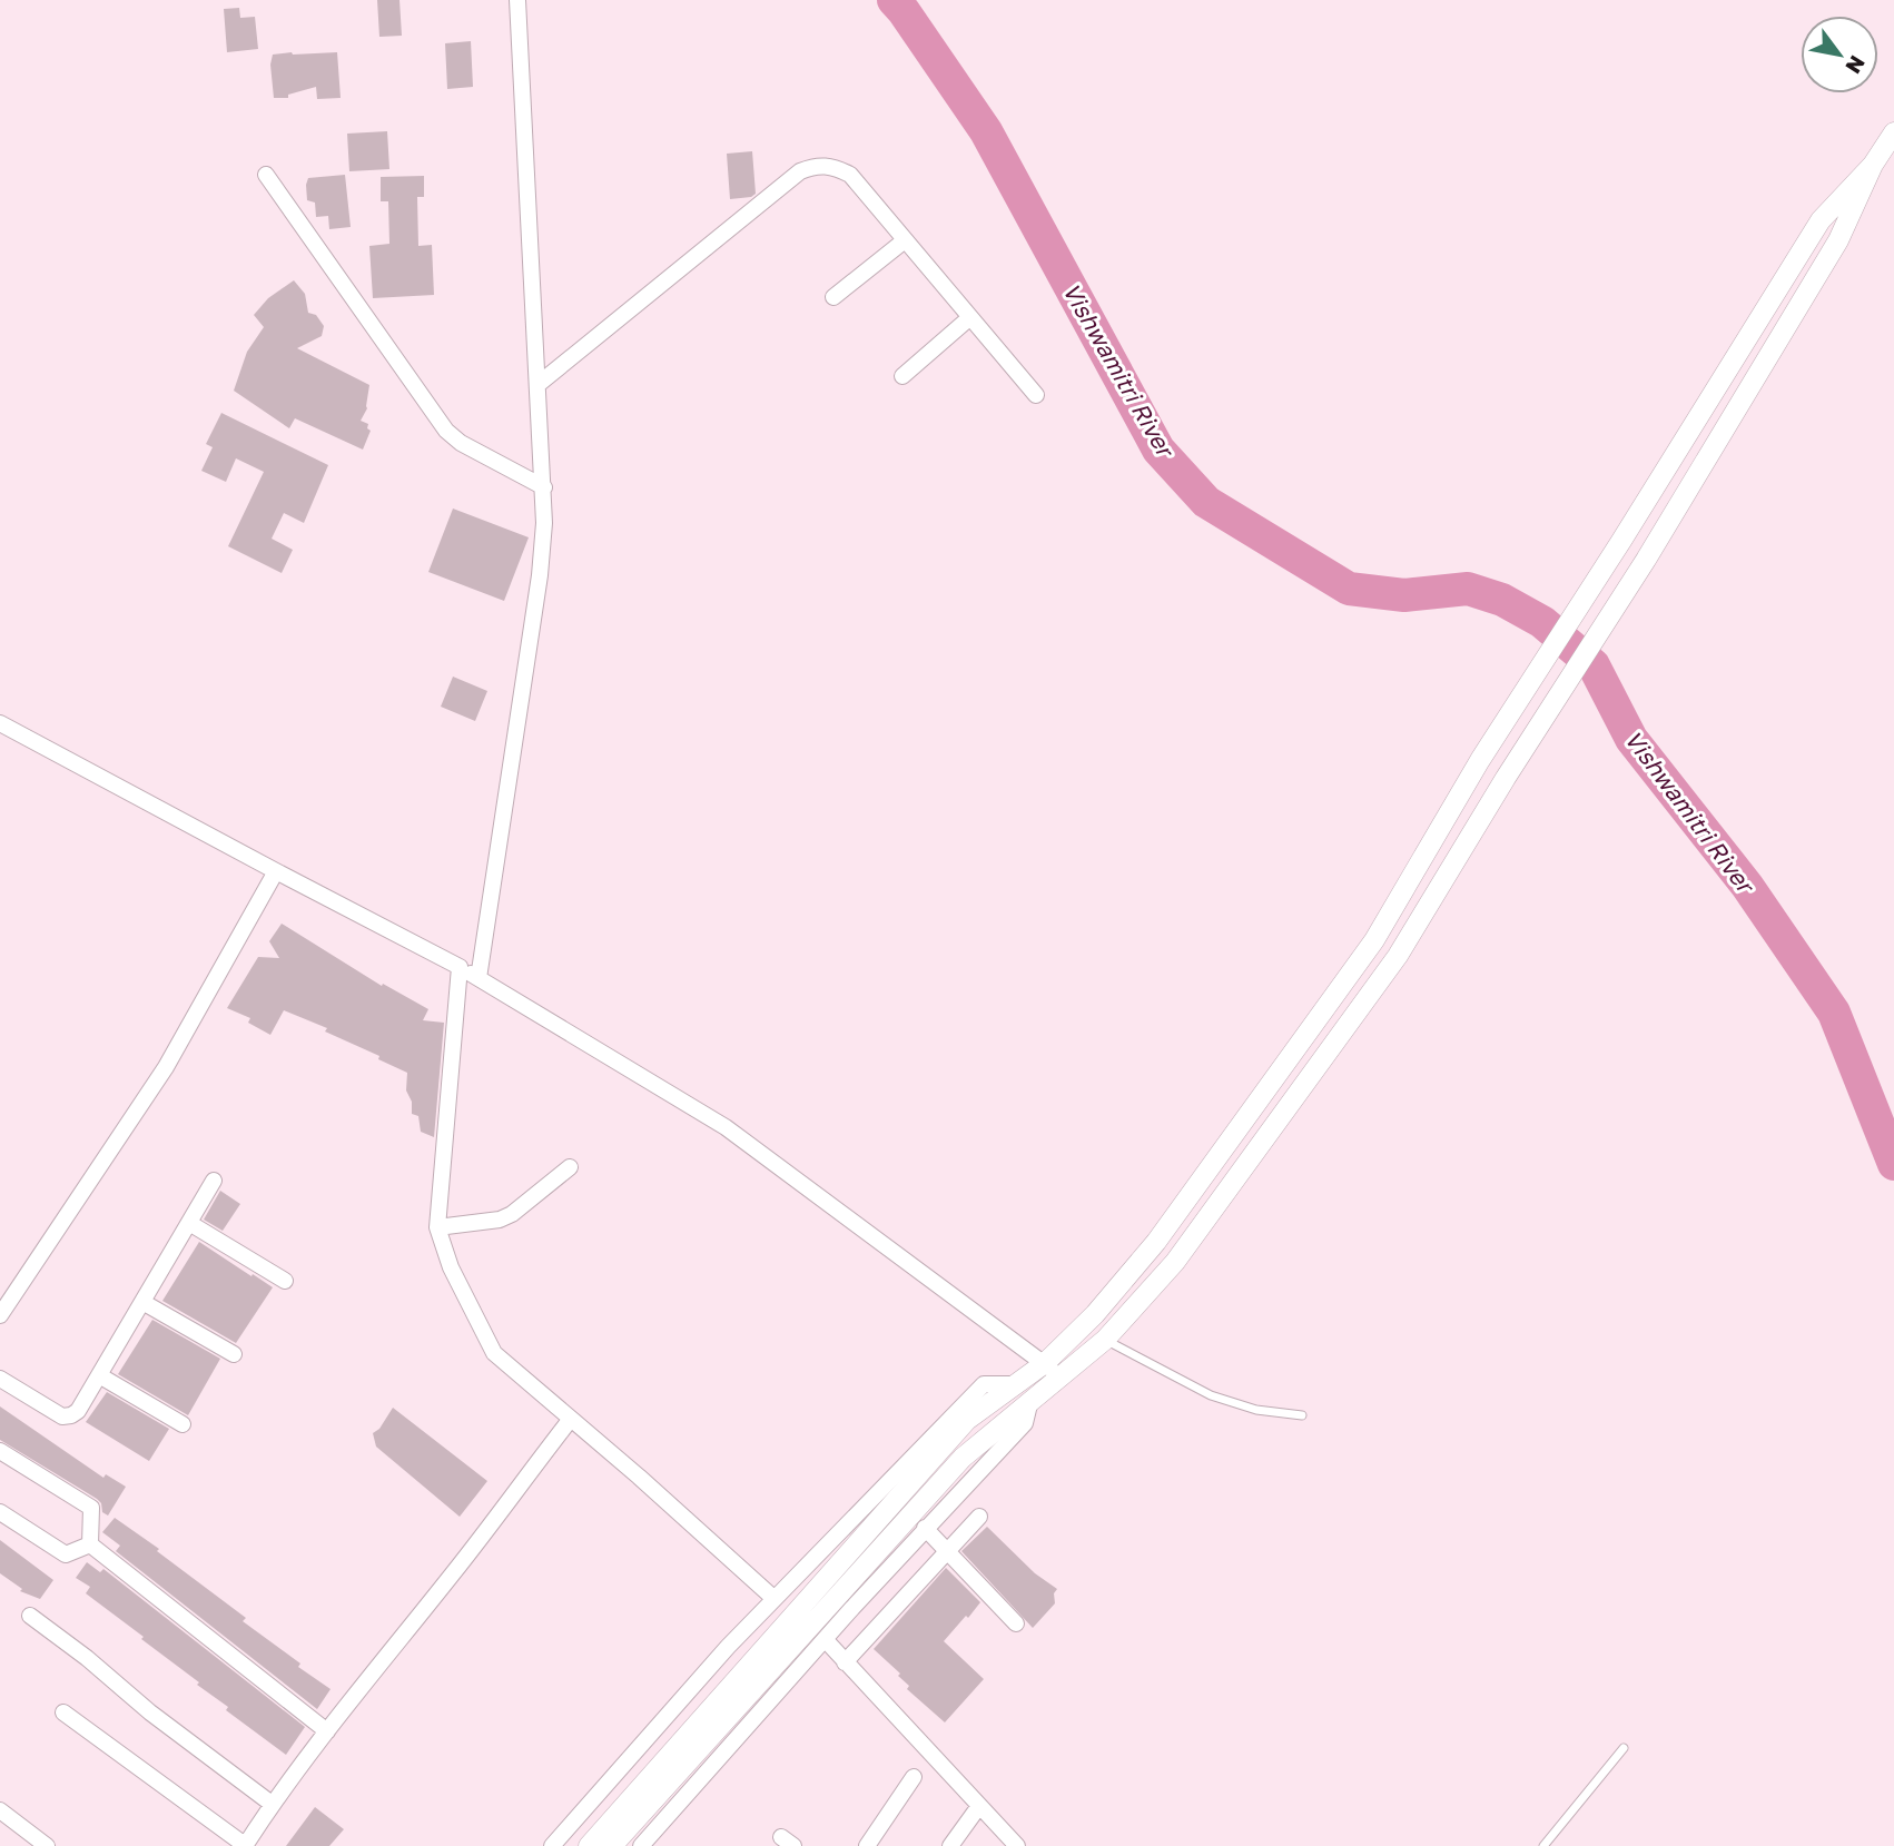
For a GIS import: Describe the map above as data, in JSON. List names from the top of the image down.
{
  "water": ["Vishwamitri River"],
  "north": "bottom right"
}
